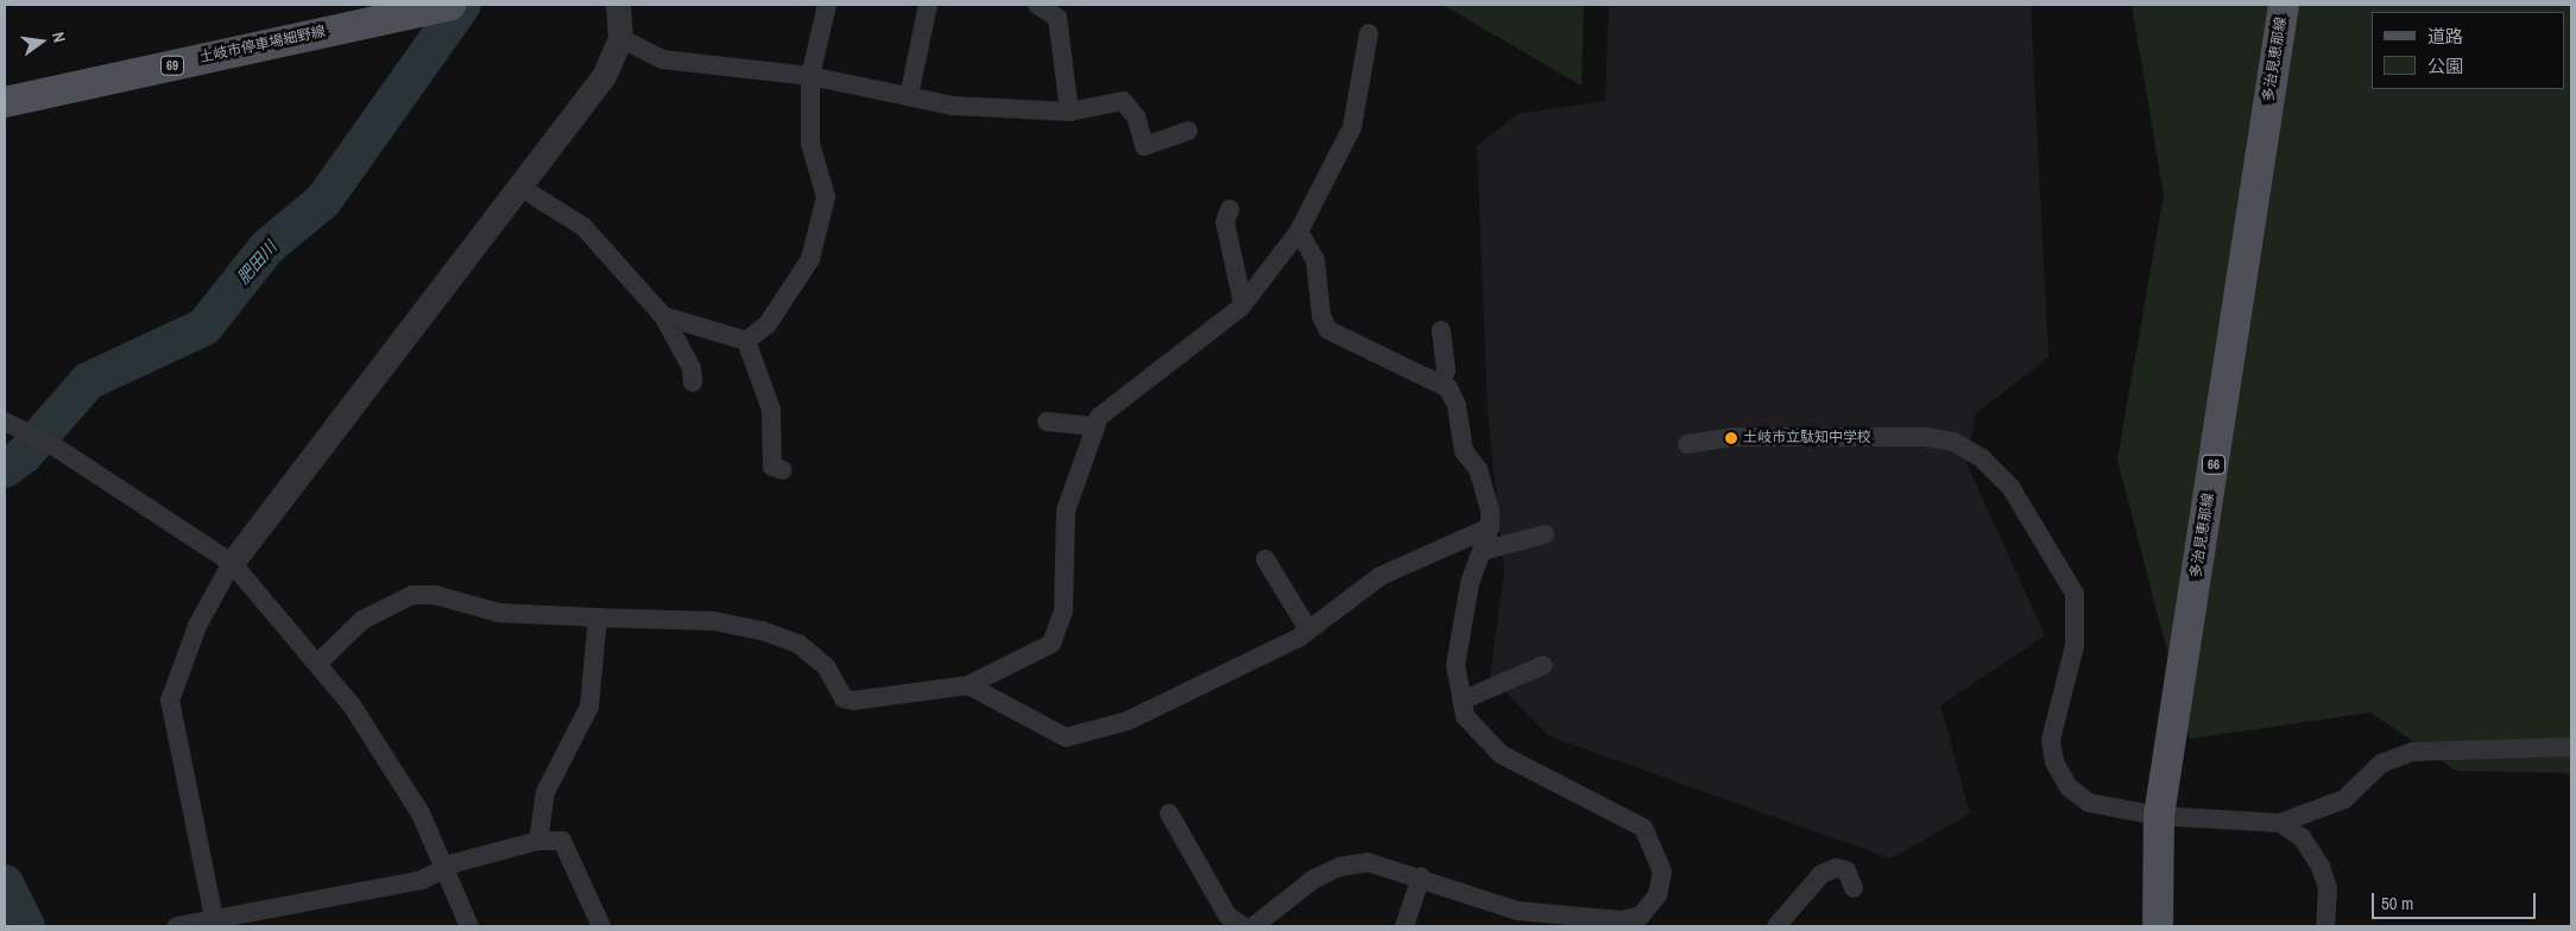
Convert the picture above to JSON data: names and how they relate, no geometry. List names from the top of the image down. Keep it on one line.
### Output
{"streets":{"main road":["土岐市停車場細野線","多治見恵那線","69","66"]},"water":["肥田川"],"places":["土岐市立駄知中学校"],"legend":["道路","公園"],"scale_bar":"50 m","north":"right"}
